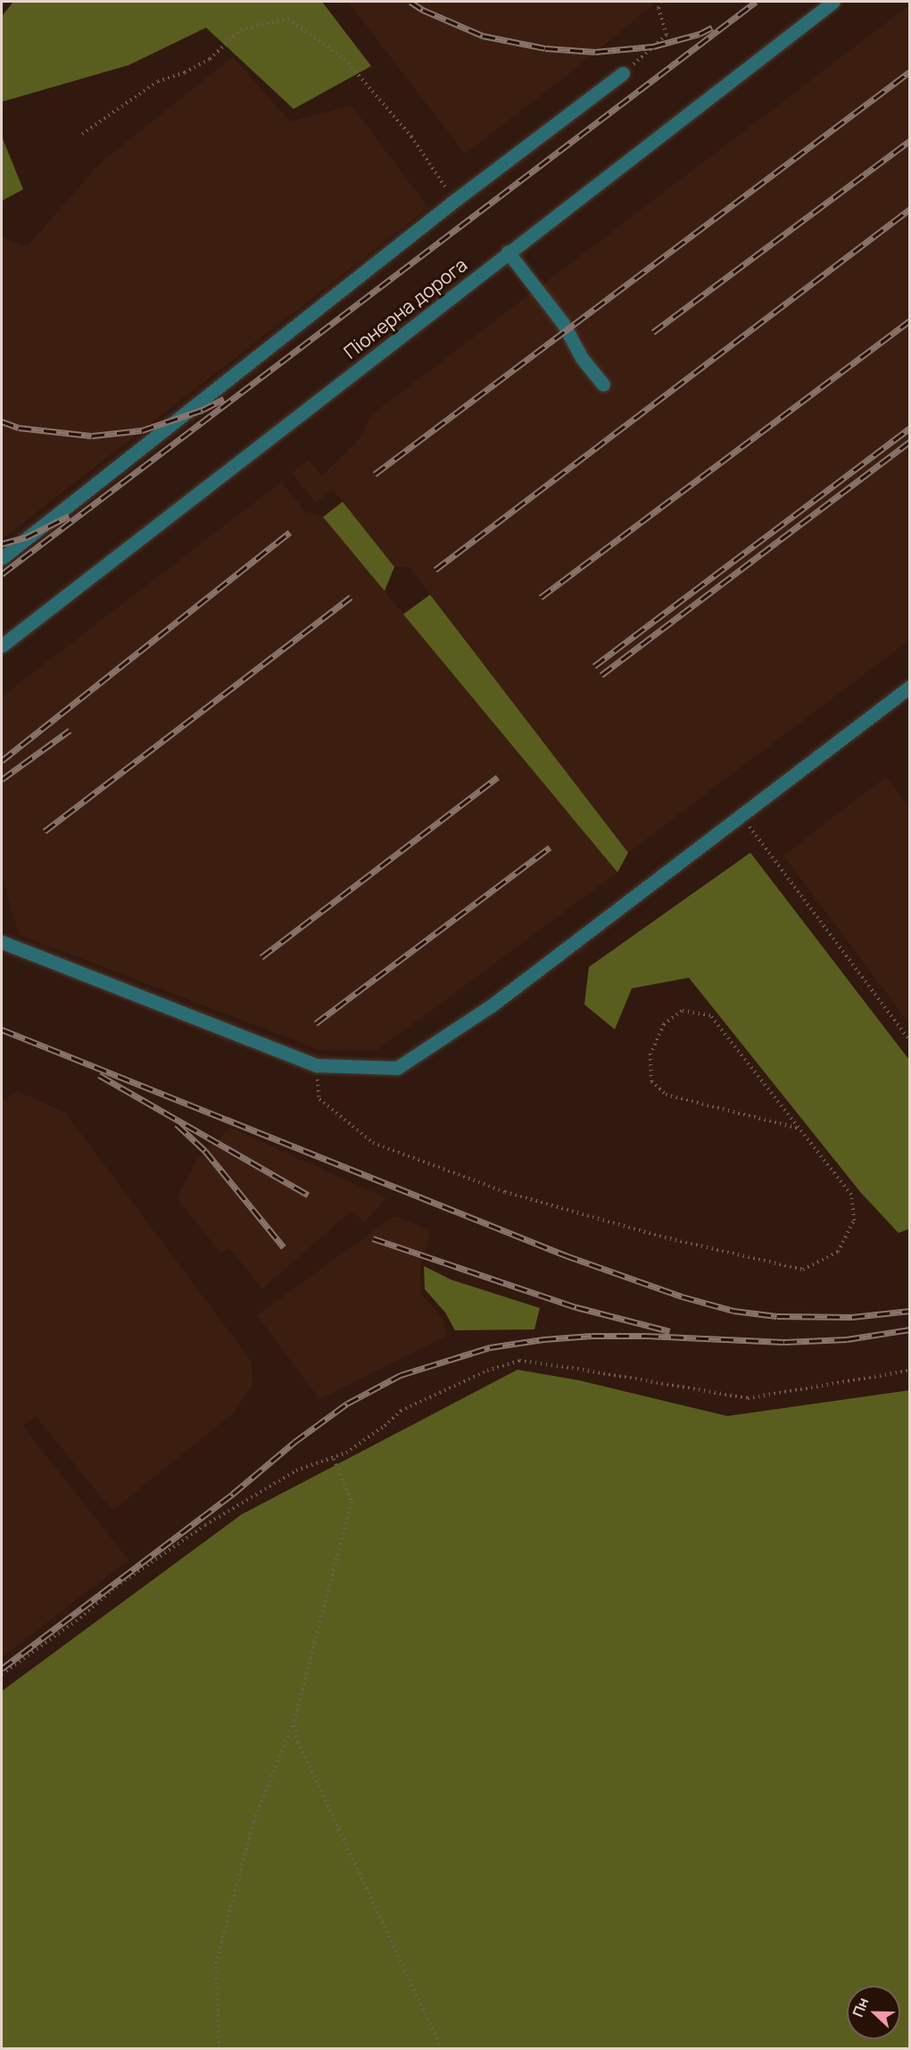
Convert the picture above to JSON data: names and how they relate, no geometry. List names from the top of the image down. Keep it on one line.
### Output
{"streets":{"street":["Піонерна дорога"]},"north":"left"}
